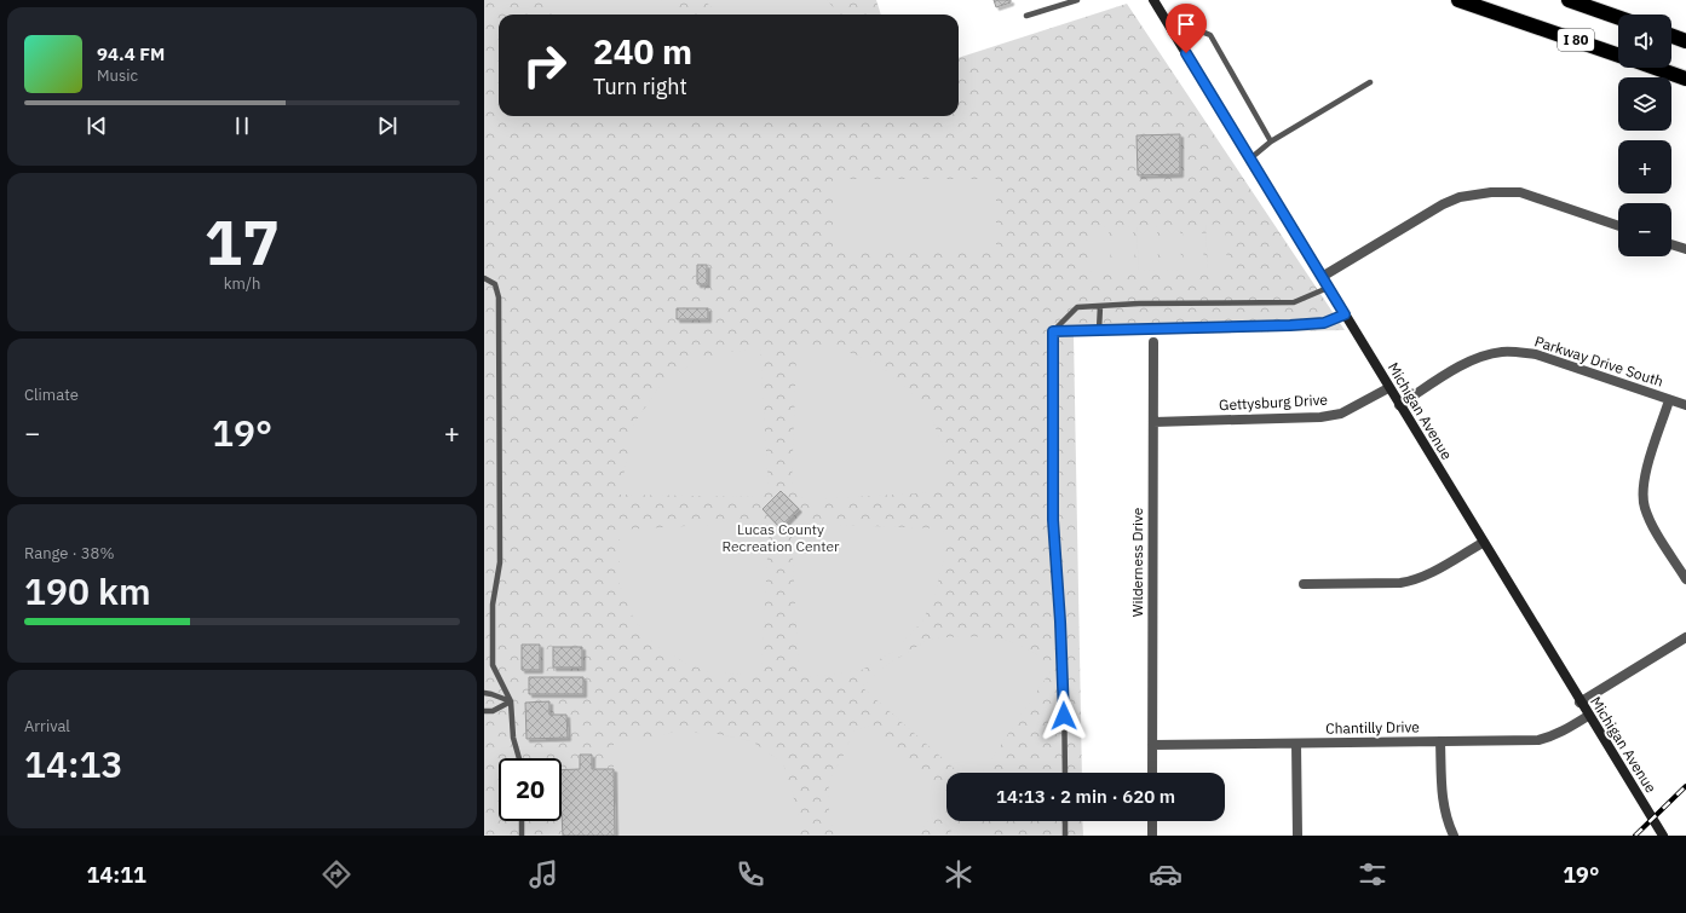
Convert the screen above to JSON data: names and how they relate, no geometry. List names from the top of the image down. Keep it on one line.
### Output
{"streets":{"highway":["I 80"],"street":["Parkway Drive South","Gettysburg Drive","Michigan Avenue","Wilderness Drive","Chantilly Drive"]},"crossings":[["Parkway Drive South","Michigan Avenue"],["Gettysburg Drive","Michigan Avenue"],["Gettysburg Drive","Wilderness Drive"],["Michigan Avenue","Chantilly Drive"],["Wilderness Drive","Chantilly Drive"]],"parks":["Lucas County Recreation Center"],"page":{"map_buttons":["+","−"],"turn":["240 m","Turn right"],"song":["94.4 FM","Music"],"tile":[["17","km/h"],"Climate",["Range · 38%","190 km"],["Arrival","14:13"]],"heat":["−","19°","+"],"limit":"20","trip":"14:13 · 2 min · 620 m","tabs":["14:11","19°"]}}
